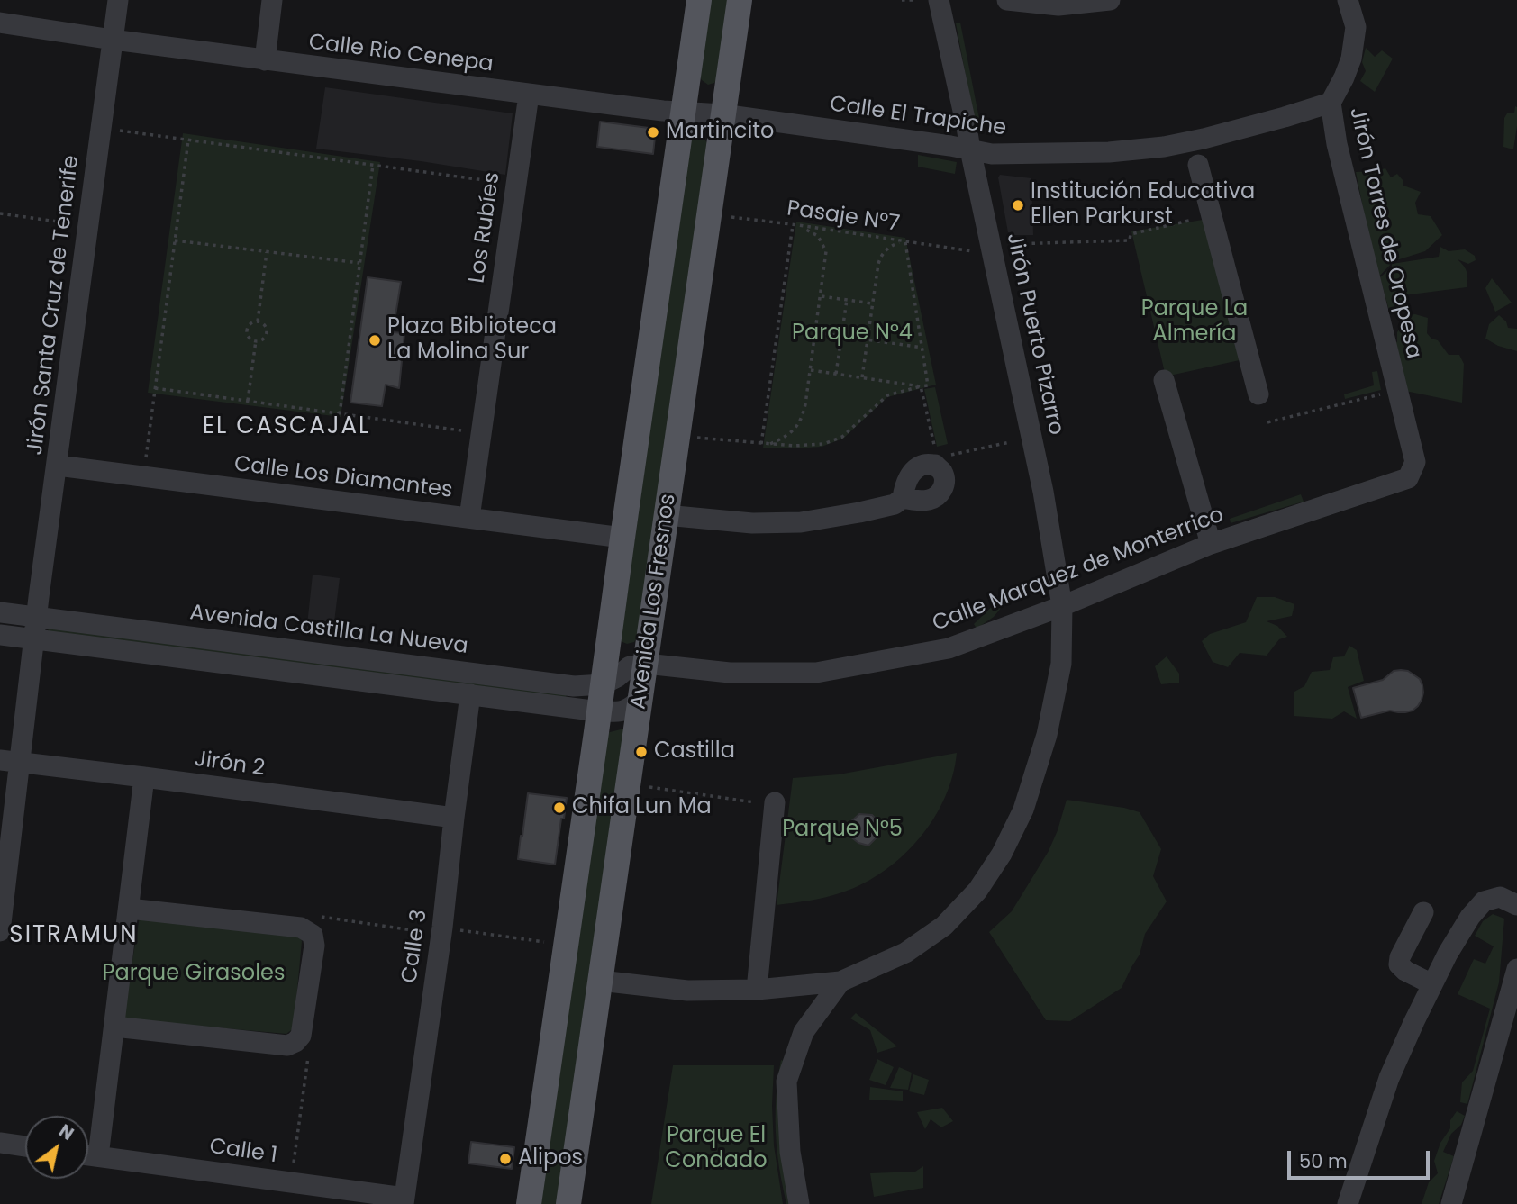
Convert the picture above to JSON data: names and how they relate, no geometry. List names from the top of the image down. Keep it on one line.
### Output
{"streets":{"main road":["Avenida Los Fresnos"],"street":["Calle Rio Cenepa","Calle El Trapiche","Los Rubíes","Jirón Torres de Oropesa","Jirón Santa Cruz de Tenerife","Jirón Puerto Pizarro","Calle Los Diamantes","Calle Marquez de Monterrico","Avenida Castilla La Nueva","Jirón 2","Calle 3","Calle 1"],"path":["Pasaje N°7"]},"crossings":[["Calle Rio Cenepa","Calle El Trapiche"],["Calle Rio Cenepa","Los Rubíes"],["Calle Rio Cenepa","Jirón Santa Cruz de Tenerife"],["Calle Rio Cenepa","Avenida Los Fresnos"],["Calle El Trapiche","Jirón Torres de Oropesa"],["Calle El Trapiche","Jirón Puerto Pizarro"],["Calle El Trapiche","Avenida Los Fresnos"],["Pasaje N°7","Avenida Los Fresnos"],["Los Rubíes","Calle Los Diamantes"],["Jirón Torres de Oropesa","Calle Marquez de Monterrico"],["Jirón Santa Cruz de Tenerife","Calle Los Diamantes"],["Jirón Santa Cruz de Tenerife","Avenida Castilla La Nueva"],["Jirón Santa Cruz de Tenerife","Jirón 2"],["Jirón Puerto Pizarro","Calle Marquez de Monterrico"],["Calle Los Diamantes","Avenida Los Fresnos"],["Calle Marquez de Monterrico","Avenida Los Fresnos"],["Avenida Los Fresnos","Avenida Castilla La Nueva"],["Avenida Castilla La Nueva","Calle 3"],["Jirón 2","Calle 3"],["Calle 3","Calle 1"]],"districts":["EL CASCAJAL","SITRAMUN"],"parks":["Parque La Almería","Parque N°4","Parque N°5","Parque Girasoles","Parque El Condado"],"places":["Martincito","Institución Educativa Ellen Parkurst","Plaza Biblioteca La Molina Sur","Castilla","Chifa Lun Ma","Alipos"],"scale_bar":"50 m","north":"top right"}
